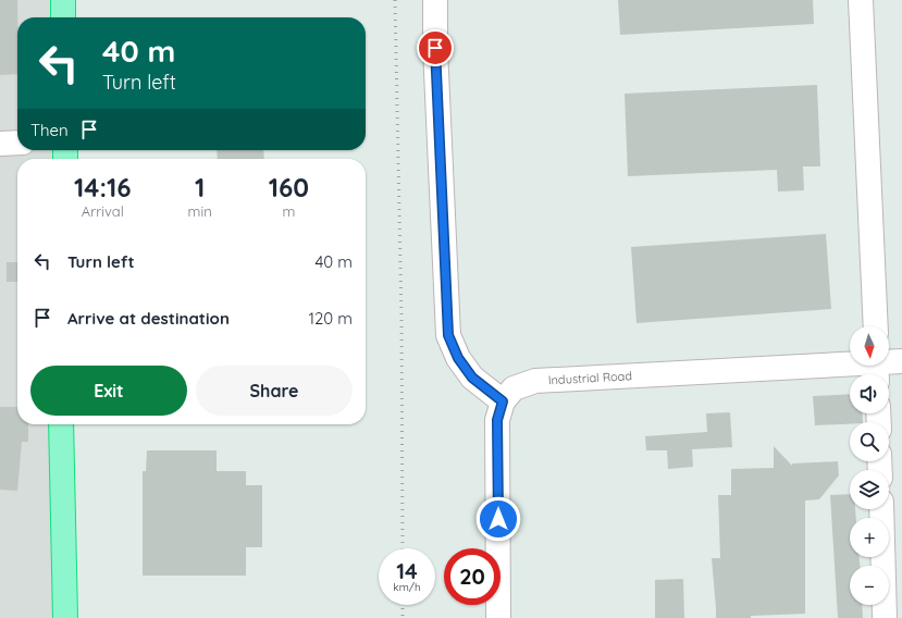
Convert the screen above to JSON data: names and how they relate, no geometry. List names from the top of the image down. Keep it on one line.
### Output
{"streets":{"lane":["Industrial Road"]},"north":"bottom","page":{"turn":["40 m","Turn left"],"then":"Then","eta":["14:16","Arrival","1","min","160","m"],"list":[{"name":"Turn left","value":"40 m"},{"name":"Arrive at destination","value":"120 m"}],"map_buttons":["+","−"],"buttons":["Exit","Share"],"speed":"14 km/h","limit":"20"}}
